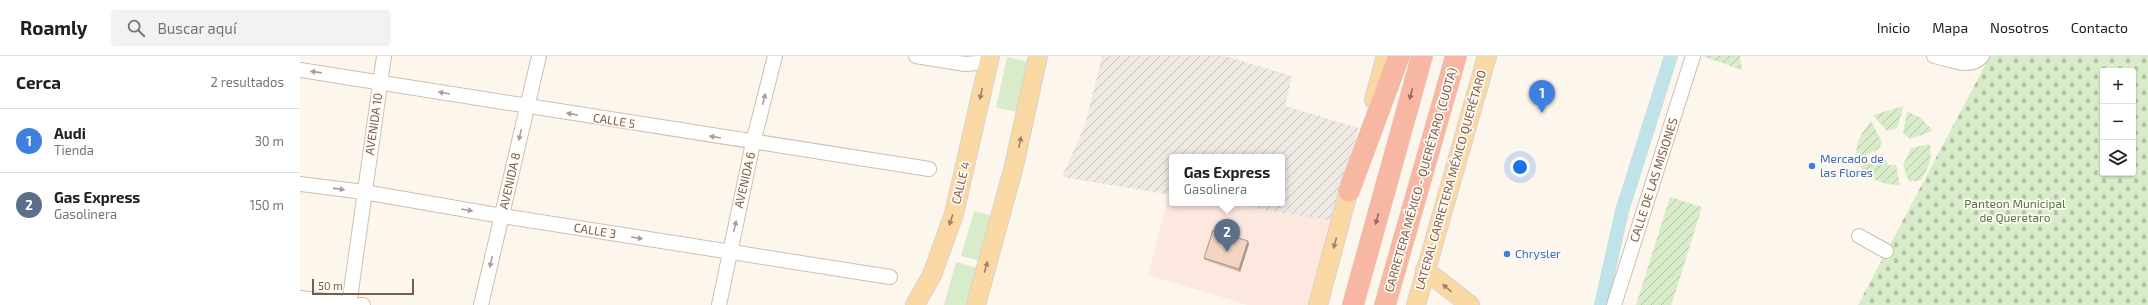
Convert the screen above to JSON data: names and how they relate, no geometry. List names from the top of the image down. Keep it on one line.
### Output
{"streets":{"highway":["CARRETERA MÉXICO - QUERÉTARO (CUOTA)"],"main road":["LATERAL CARRETERA MÉXICO QUERÉTARO","CALLE 4"],"street":["CALLE 5","AVENIDA 10","AVENIDA 6","CALLE DE LAS MISIONES","AVENIDA 8","CALLE 3"]},"crossings":[["CALLE 5","AVENIDA 10"],["CALLE 5","AVENIDA 6"],["CALLE 5","AVENIDA 8"],["AVENIDA 10","CALLE 3"],["AVENIDA 6","CALLE 3"],["AVENIDA 8","CALLE 3"]],"one_way":["CALLE 5","AVENIDA 6","AVENIDA 8","CALLE 3"],"parks":["Panteon Municipal de Queretaro"],"places":["Mercado de las Flores","Chrysler"],"scale_bar":"50 m","page":{"header":"Roamly","search":"Buscar aquí","nav":["Inicio","Mapa","Nosotros","Contacto"],"heading":["Cerca","2 resultados"],"map_buttons":["+","−"],"pins":["1","2"],"list":[{"mark":"1","name":"Audi","note":"Tienda","value":"30 m"},{"mark":"2","name":"Gas Express","note":"Gasolinera","value":"150 m"}],"popup":["Gas Express","Gasolinera"],"scale":"50 m"}}
